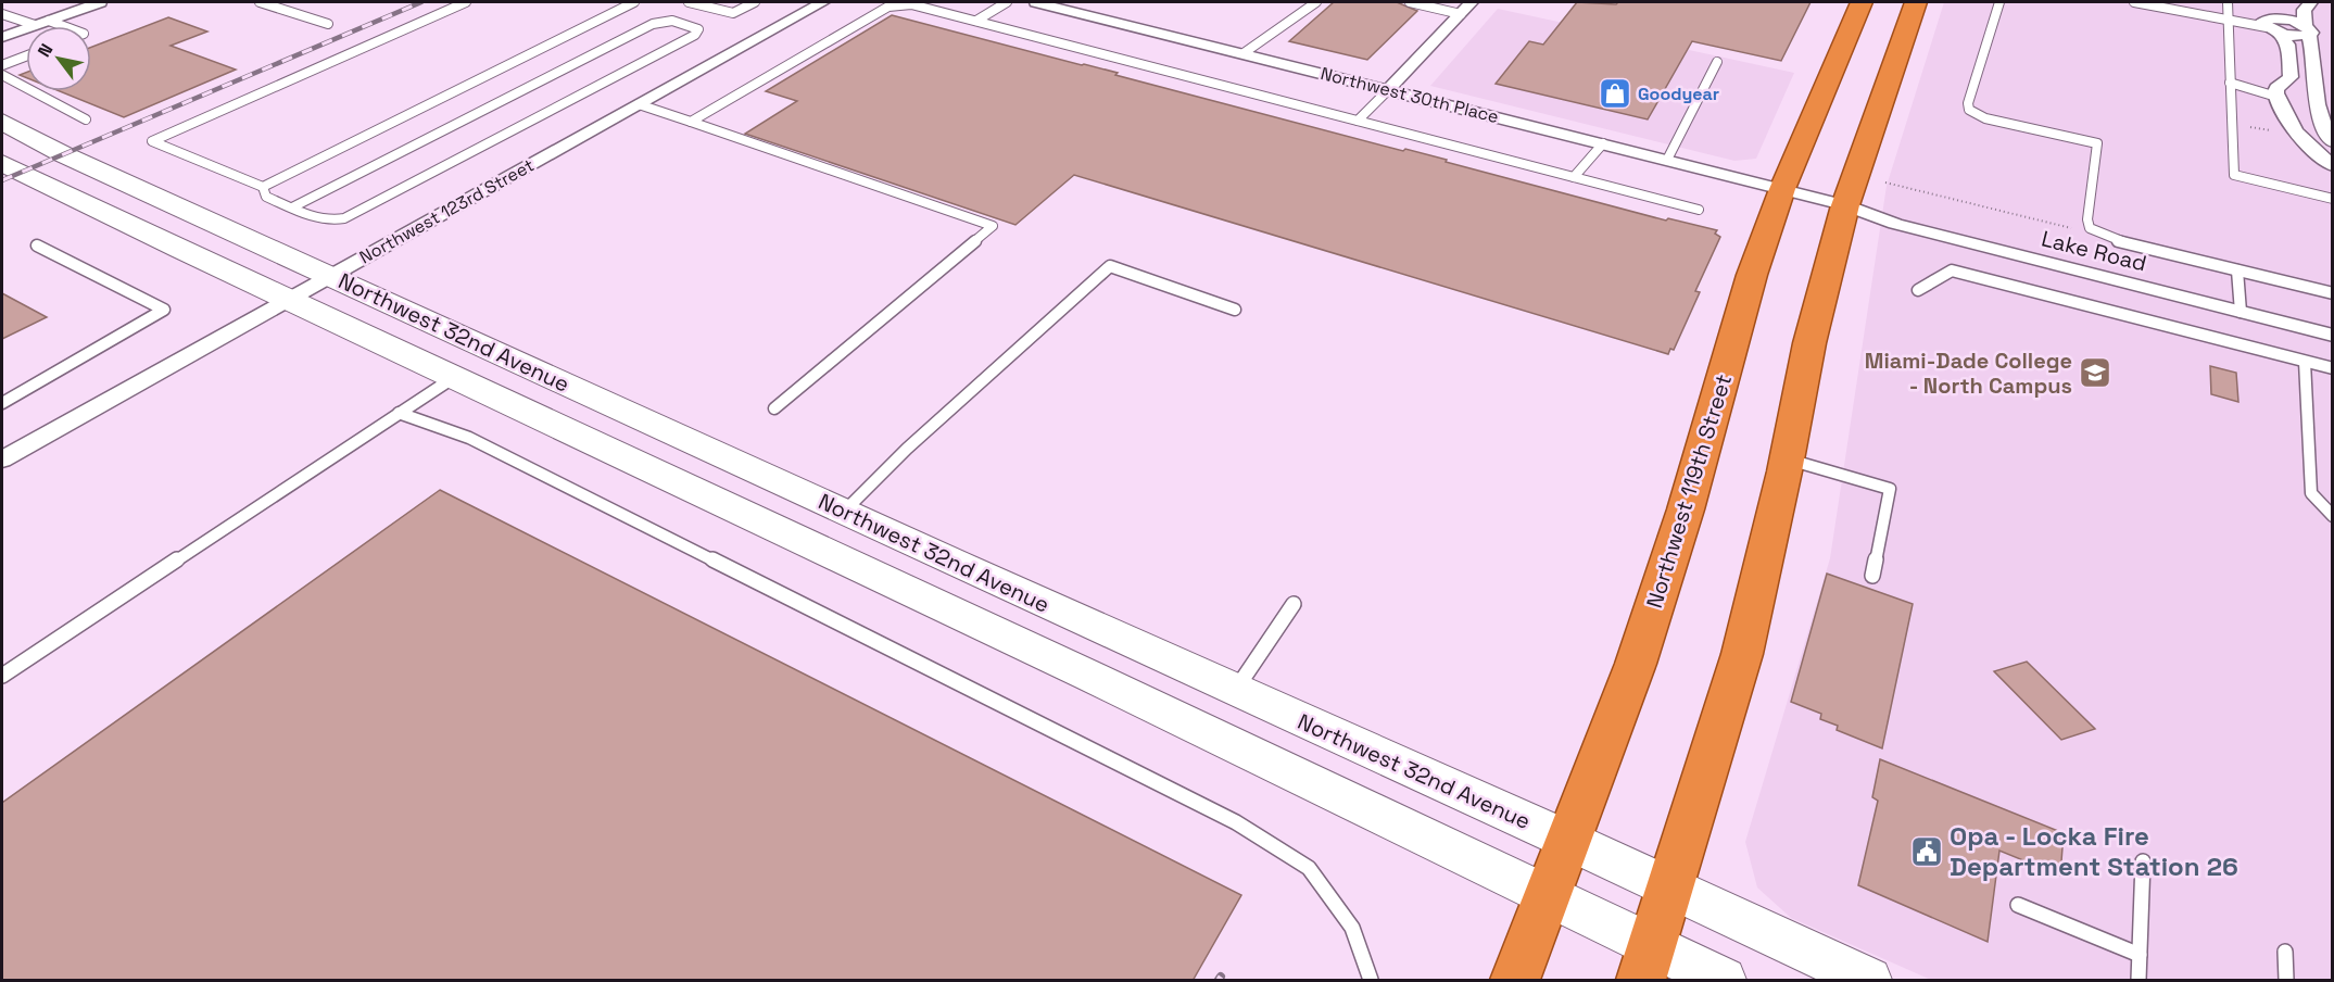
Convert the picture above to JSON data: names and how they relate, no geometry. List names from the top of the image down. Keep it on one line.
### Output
{"streets":{"highway":["Northwest 119th Street"],"main road":["Northwest 32nd Avenue"],"street":["Northwest 30th Place","Northwest 123rd Street","Lake Road"]},"crossings":[["Northwest 30th Place","Lake Road"],["Northwest 30th Place","Northwest 119th Street"],["Northwest 123rd Street","Northwest 32nd Avenue"],["Lake Road","Northwest 119th Street"],["Northwest 32nd Avenue","Northwest 119th Street"]],"places":{"shop":["Goodyear"],"school or university":["Miami-Dade College - North Campus"],"public building":["Opa - Locka Fire Department Station 26"]},"north":"top left"}
